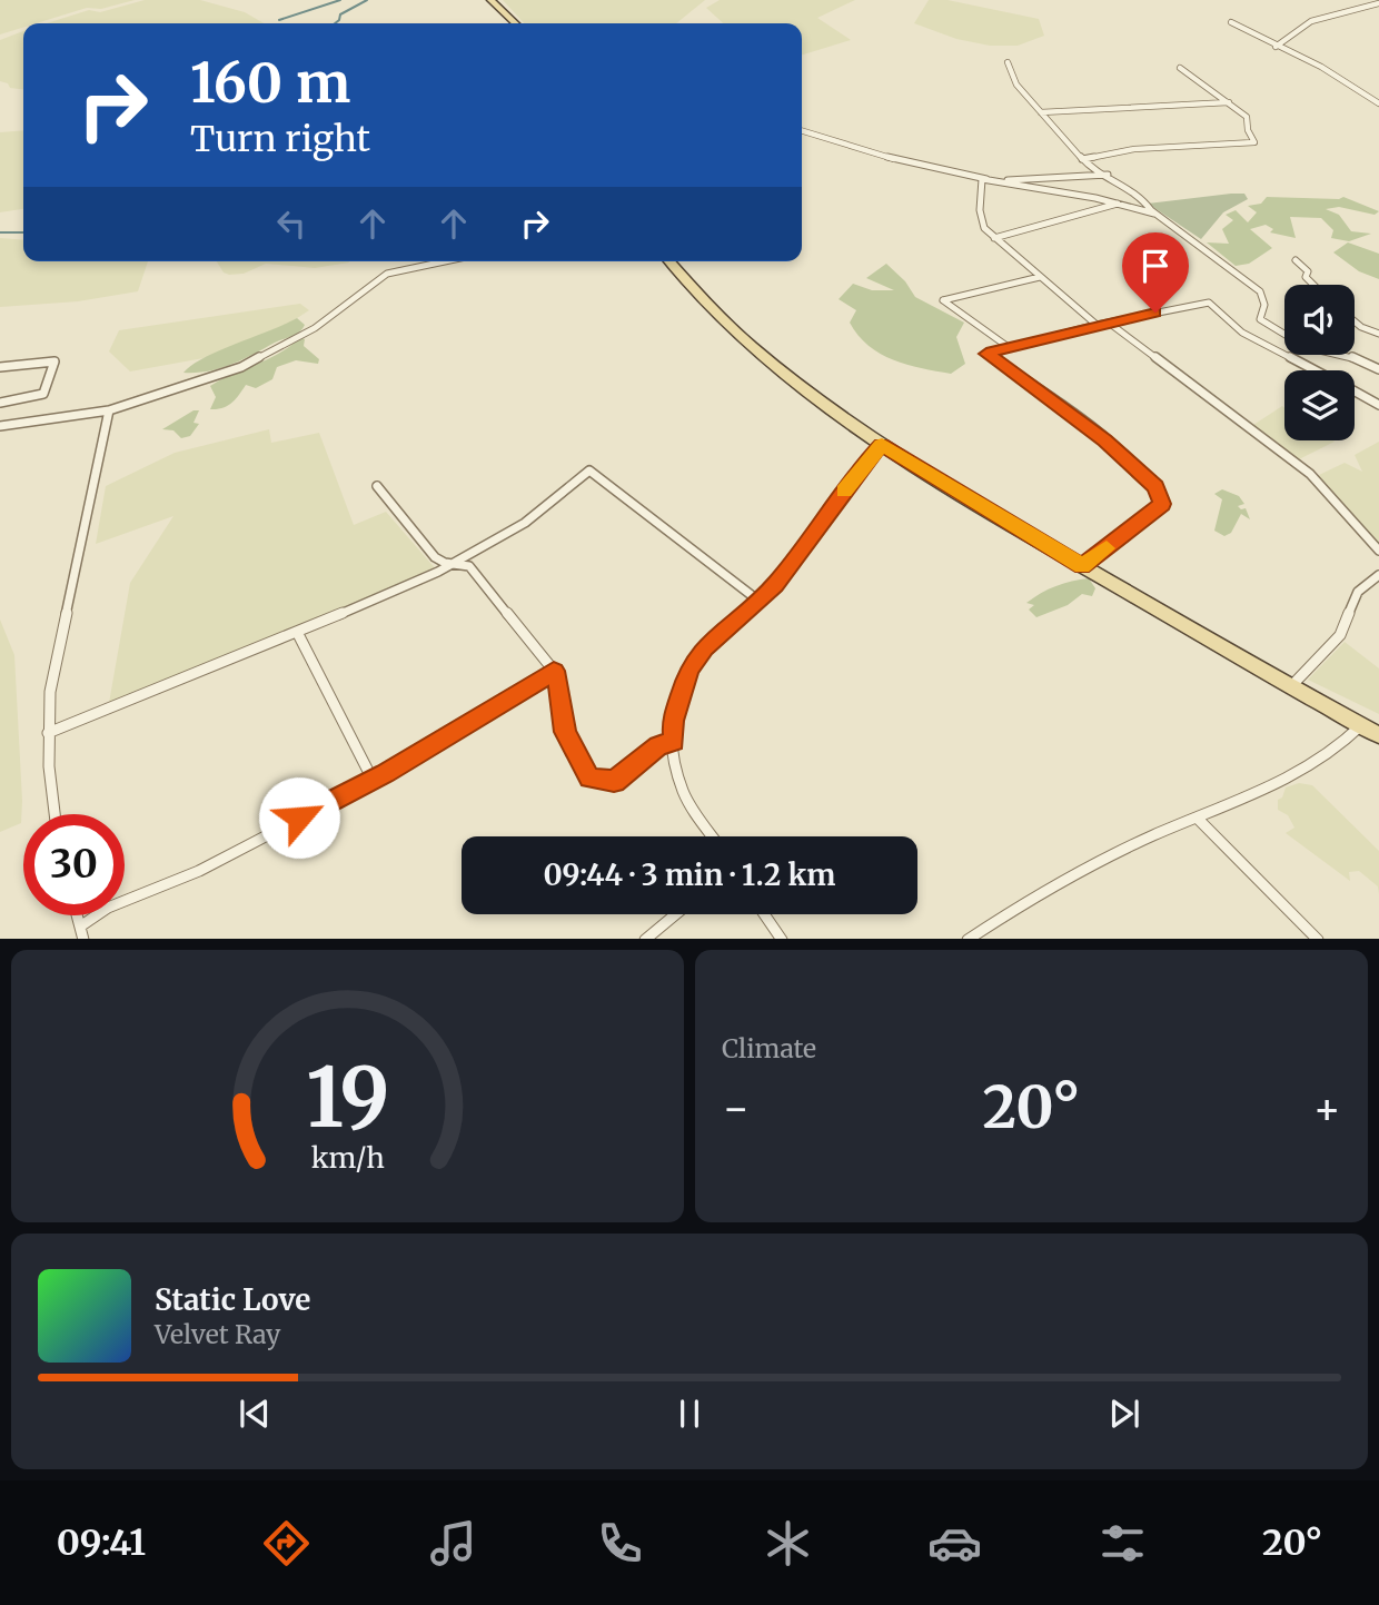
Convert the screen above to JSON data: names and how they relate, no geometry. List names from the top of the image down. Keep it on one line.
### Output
{"page":{"turn":["160 m","Turn right"],"limit":"30","trip":"09:44 · 3 min · 1.2 km","tile":"Climate","heat":["−","20°","+"],"song":["Static Love","Velvet Ray"],"tabs":["09:41","20°"],"gauge":["19","km/h"]}}
